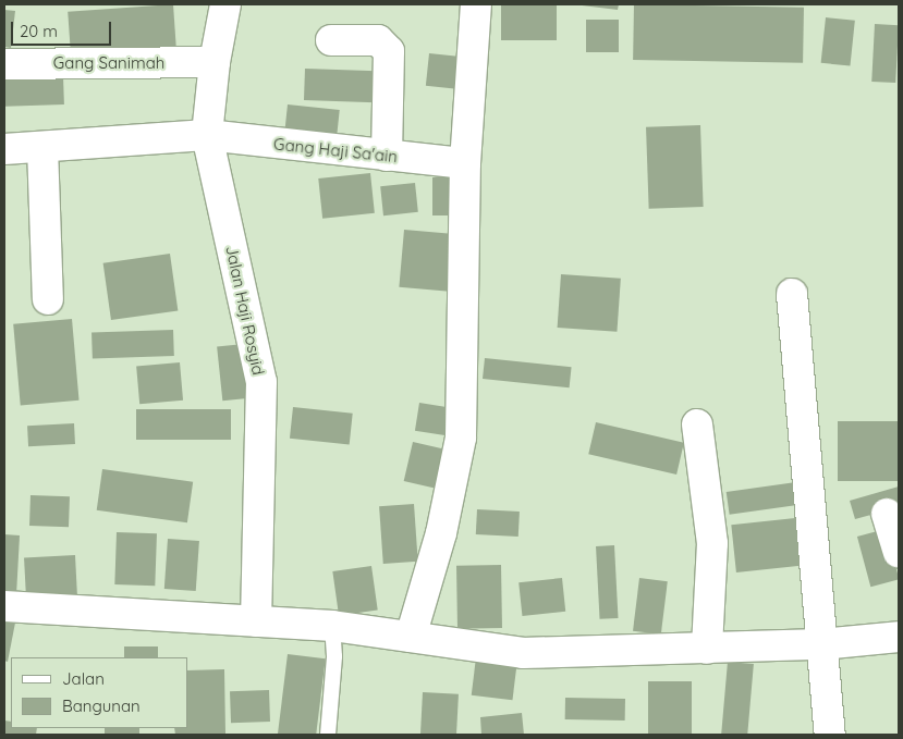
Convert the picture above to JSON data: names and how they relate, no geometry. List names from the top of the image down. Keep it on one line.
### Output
{"streets":{"street":["Gang Sanimah","Gang Haji Sa'ain","Jalan Haji Rosyid"]},"crossings":[["Gang Sanimah","Jalan Haji Rosyid"],["Gang Haji Sa'ain","Jalan Haji Rosyid"]],"legend":["Jalan","Bangunan"],"scale_bar":"20 m"}
